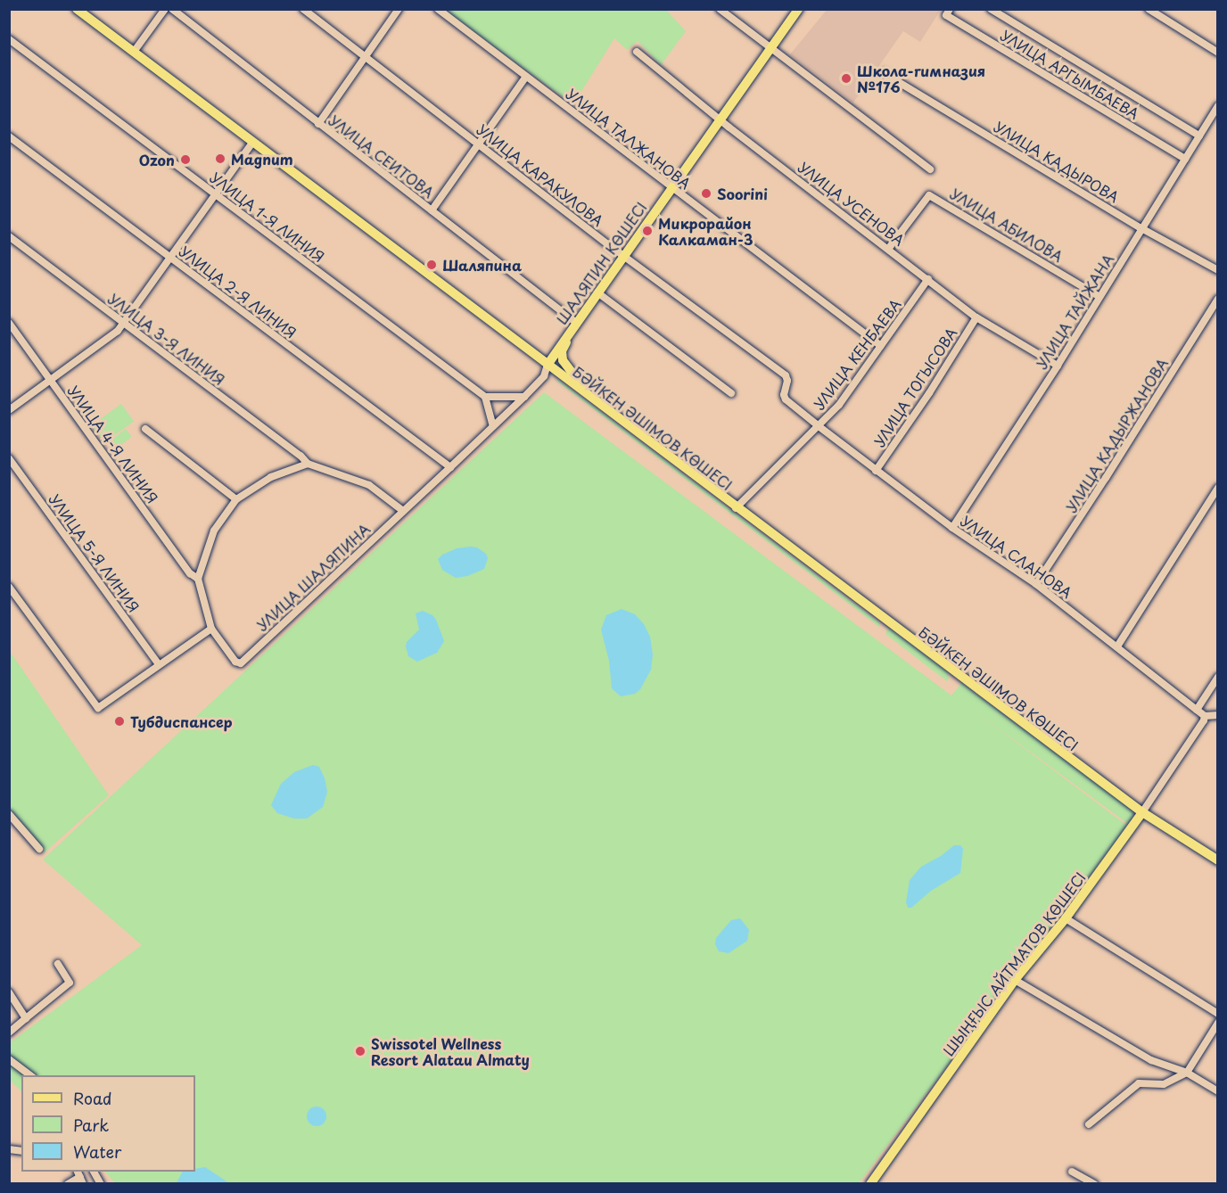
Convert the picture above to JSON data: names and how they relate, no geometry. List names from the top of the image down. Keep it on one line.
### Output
{"streets":{"main road":["ШАЛЯПИН КӨШЕСІ","БӘЙКЕН ӘШІМОВ КӨШЕСІ","ШЫҢҒЫС АЙТМАТОВ КӨШЕСІ"],"street":["УЛИЦА АРГЫМБАЕВА","УЛИЦА ТАЛЖАНОВА","УЛИЦА СЕИТОВА","УЛИЦА КАДЫРОВА","УЛИЦА КАРАКУЛОВА","УЛИЦА УСЕНОВА","УЛИЦА 1-Я ЛИНИЯ","УЛИЦА АБИЛОВА","УЛИЦА 2-Я ЛИНИЯ","УЛИЦА ТАЙЖАНА","УЛИЦА 3-Я ЛИНИЯ","УЛИЦА КЕНБАЕВА","УЛИЦА ТОГЫСОВА","УЛИЦА КАДЫРЖАНОВА","УЛИЦА 4-Я ЛИНИЯ","УЛИЦА 5-Я ЛИНИЯ","УЛИЦА СЛАНОВА","УЛИЦА ШАЛЯПИНА"]},"crossings":[["УЛИЦА АРГЫМБАЕВА","УЛИЦА ТАЙЖАНА"],["УЛИЦА ТАЛЖАНОВА","ШАЛЯПИН КӨШЕСІ"],["УЛИЦА ТАЛЖАНОВА","УЛИЦА КЕНБАЕВА"],["УЛИЦА СЕИТОВА","ШАЛЯПИН КӨШЕСІ"],["УЛИЦА КАДЫРОВА","УЛИЦА ТАЙЖАНА"],["УЛИЦА КАРАКУЛОВА","ШАЛЯПИН КӨШЕСІ"],["УЛИЦА КАРАКУЛОВА","УЛИЦА КЕНБАЕВА"],["УЛИЦА КАРАКУЛОВА","УЛИЦА СЛАНОВА"],["УЛИЦА УСЕНОВА","УЛИЦА АБИЛОВА"],["УЛИЦА УСЕНОВА","ШАЛЯПИН КӨШЕСІ"],["УЛИЦА УСЕНОВА","УЛИЦА ТАЙЖАНА"],["УЛИЦА УСЕНОВА","УЛИЦА КЕНБАЕВА"],["УЛИЦА УСЕНОВА","УЛИЦА ТОГЫСОВА"],["УЛИЦА АБИЛОВА","УЛИЦА ТАЙЖАНА"],["ШАЛЯПИН КӨШЕСІ","УЛИЦА 2-Я ЛИНИЯ"],["ШАЛЯПИН КӨШЕСІ","БӘЙКЕН ӘШІМОВ КӨШЕСІ"],["ШАЛЯПИН КӨШЕСІ","УЛИЦА ШАЛЯПИНА"],["УЛИЦА ТАЙЖАНА","УЛИЦА СЛАНОВА"],["УЛИЦА КЕНБАЕВА","БӘЙКЕН ӘШІМОВ КӨШЕСІ"],["УЛИЦА КЕНБАЕВА","УЛИЦА СЛАНОВА"],["УЛИЦА ТОГЫСОВА","УЛИЦА СЛАНОВА"],["БӘЙКЕН ӘШІМОВ КӨШЕСІ","ШЫҢҒЫС АЙТМАТОВ КӨШЕСІ"],["УЛИЦА КАДЫРЖАНОВА","УЛИЦА СЛАНОВА"]],"places":["Школа-гимназия №176","Magnum","Ozon","Soorini","Микрорайон Калкаман-3","Шаляпина","Тубдиспансер","Swissotel Wellness Resort Alatau Almaty"],"legend":["Road","Park","Water"]}
